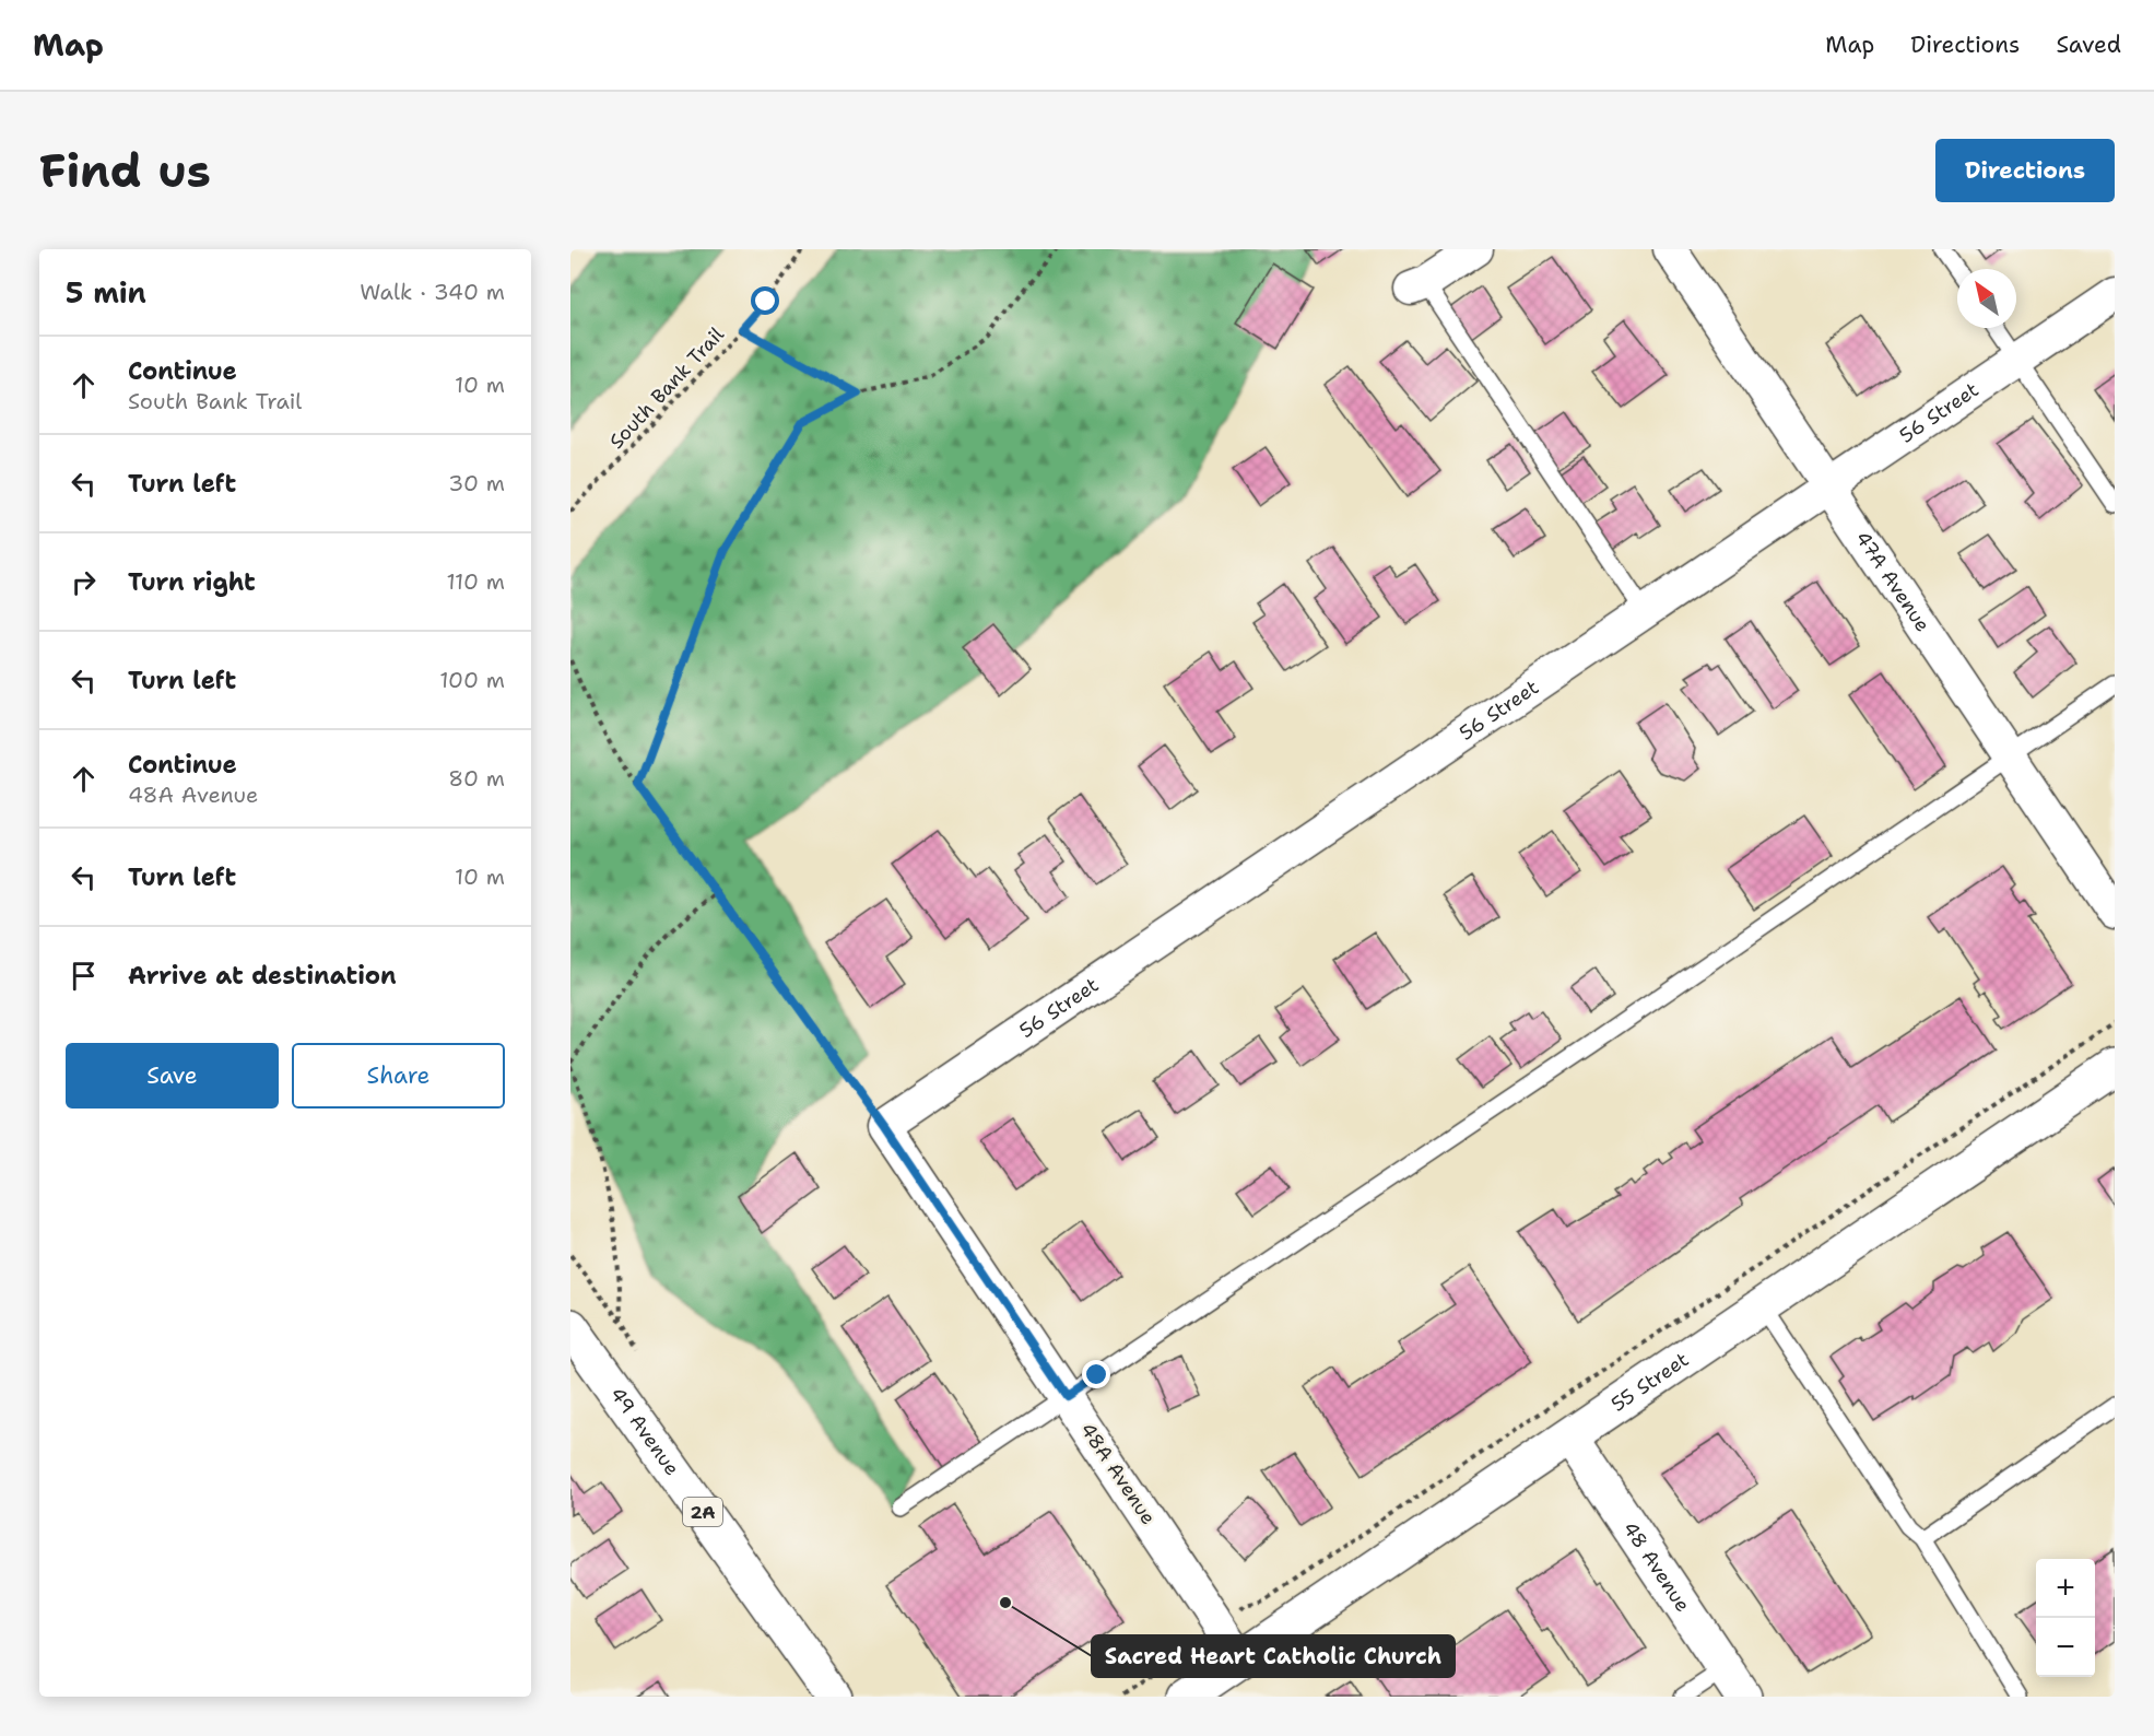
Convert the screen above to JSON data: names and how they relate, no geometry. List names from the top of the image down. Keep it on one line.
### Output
{"streets":{"street":["56 Street","47A Avenue","55 Street","49 Avenue","48A Avenue","2A","48 Avenue"],"path":["South Bank Trail"]},"crossings":[["56 Street","47A Avenue"],["56 Street","48A Avenue"],["55 Street","48A Avenue"],["55 Street","48 Avenue"]],"places":["Sacred Heart Catholic Church"],"north":"top left","page":{"header":"Map","nav":["Map","Directions","Saved"],"buttons":["Directions",["Save","Share"]],"title":"Find us","heading":["5 min","Walk · 340 m"],"list":[["Continue","South Bank Trail","10 m"],["Turn left","30 m"],["Turn right","110 m"],["Turn left","100 m"],["Continue","48A Avenue","80 m"],["Turn left","10 m"],"Arrive at destination"],"map_buttons":["+","−"]}}
